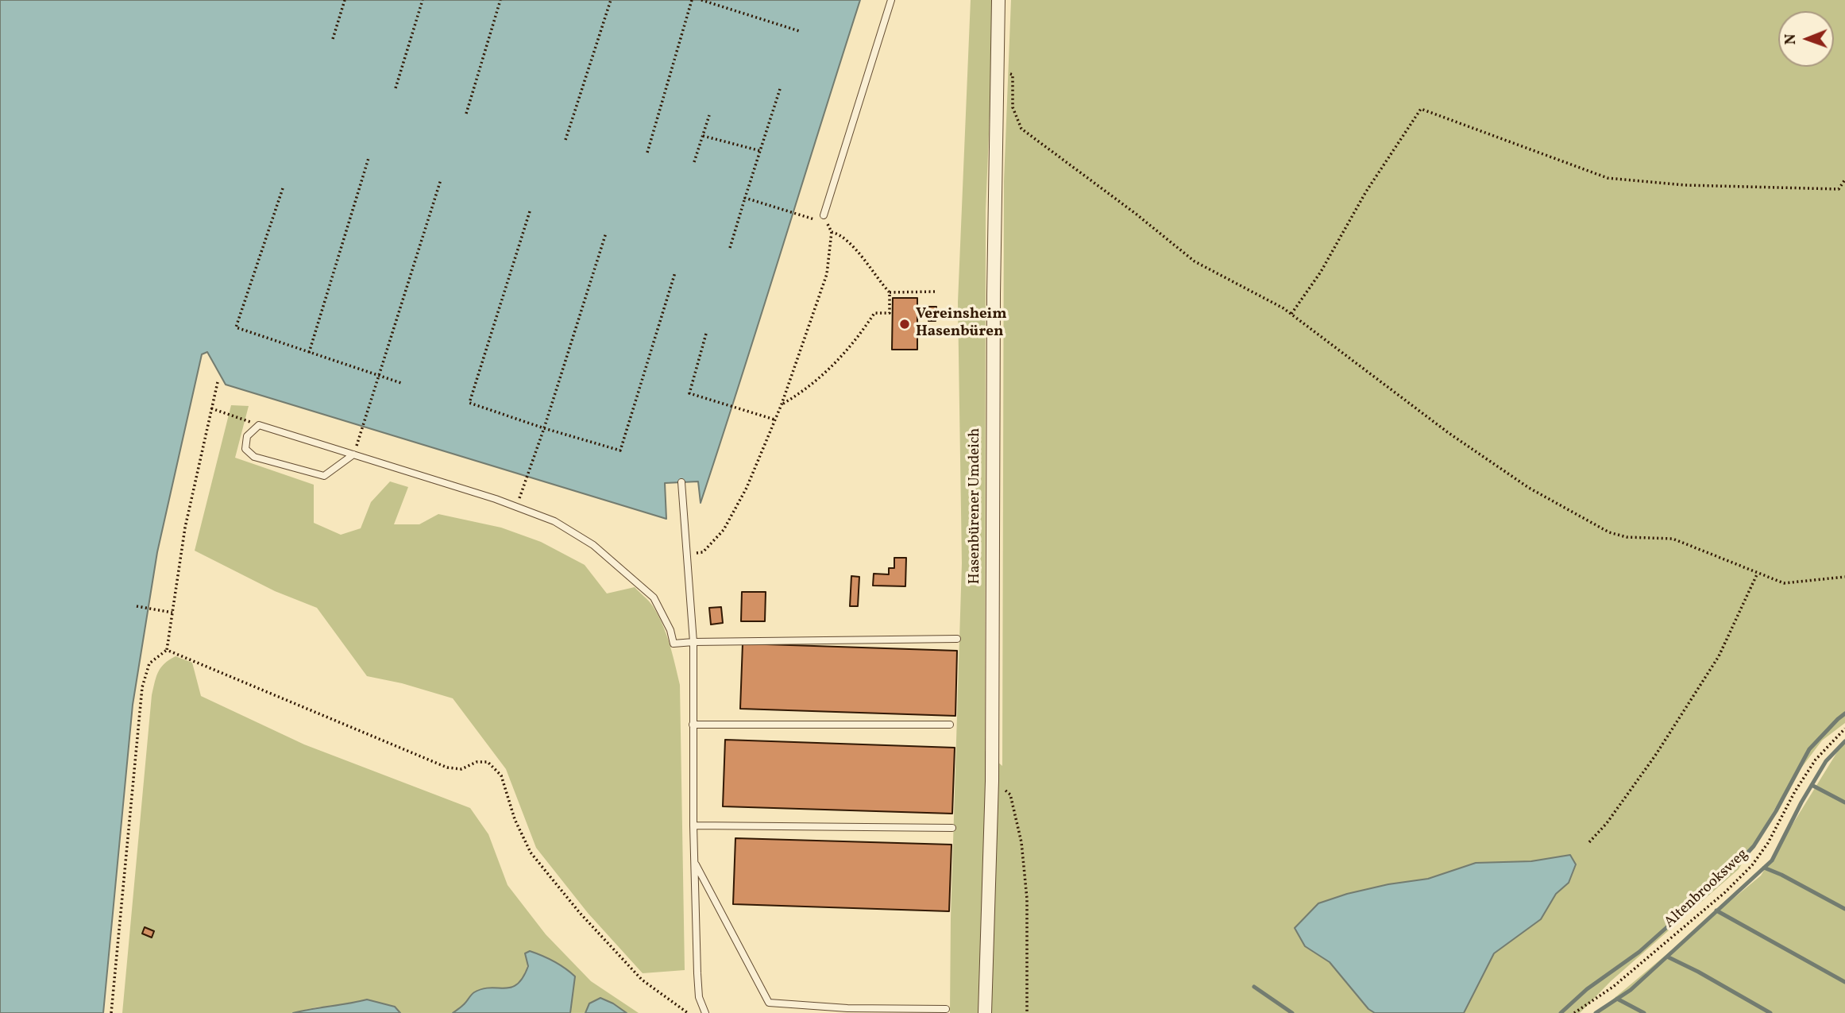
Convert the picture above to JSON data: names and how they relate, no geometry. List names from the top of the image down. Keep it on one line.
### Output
{"streets":{"street":["Hasenbürener Umdeich"],"path":["Altenbrooksweg"]},"places":["Vereinsheim Hasenbüren"],"north":"left"}
